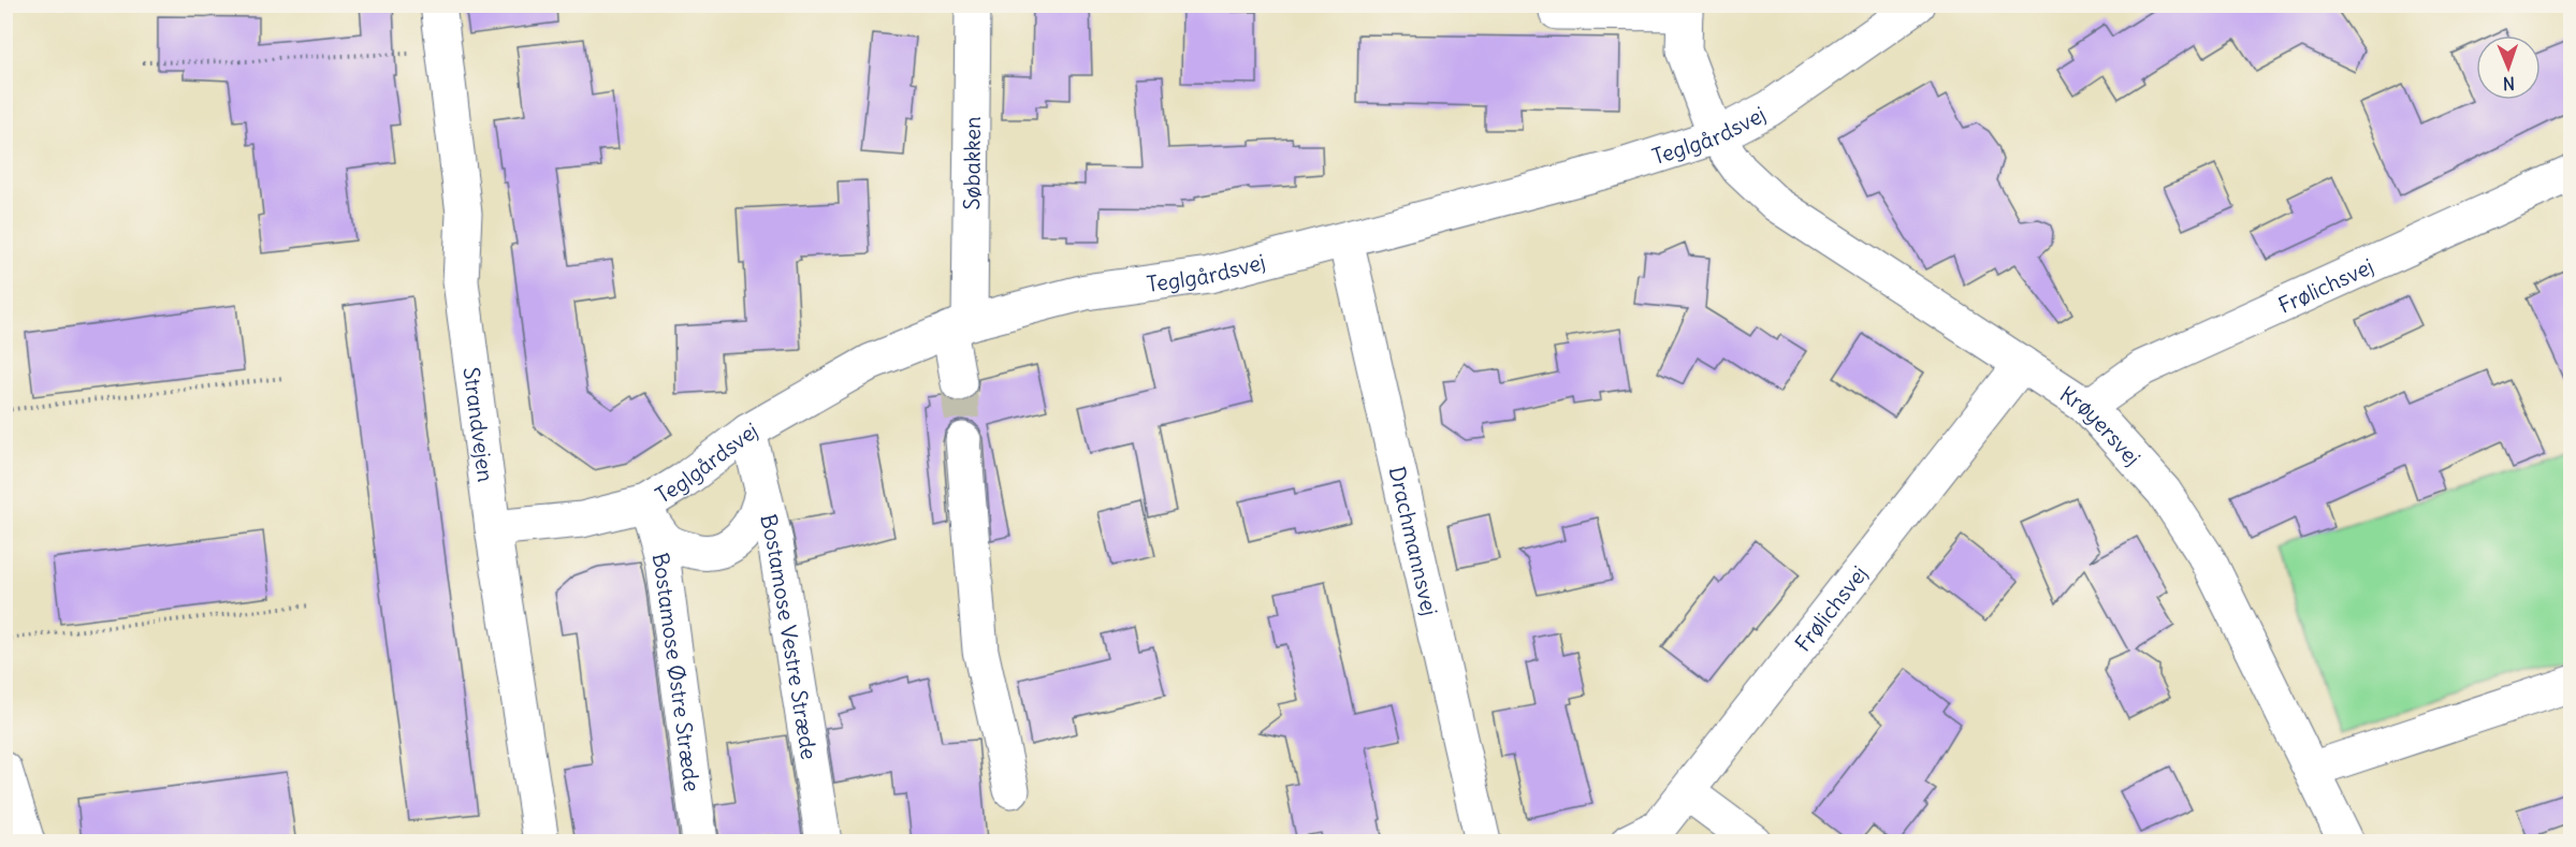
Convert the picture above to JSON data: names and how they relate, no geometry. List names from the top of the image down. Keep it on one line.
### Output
{"streets":{"street":["Teglgårdsvej","Søbakken","Frølichsvej","Strandvejen","Krøyersvej","Drachmannsvej","Bostamose Vestre Stræde","Bostamose Østre Stræde"]},"crossings":[["Teglgårdsvej","Søbakken"],["Teglgårdsvej","Strandvejen"],["Teglgårdsvej","Krøyersvej"],["Teglgårdsvej","Drachmannsvej"],["Teglgårdsvej","Bostamose Vestre Stræde"],["Teglgårdsvej","Bostamose Østre Stræde"],["Frølichsvej","Krøyersvej"]],"north":"bottom"}
